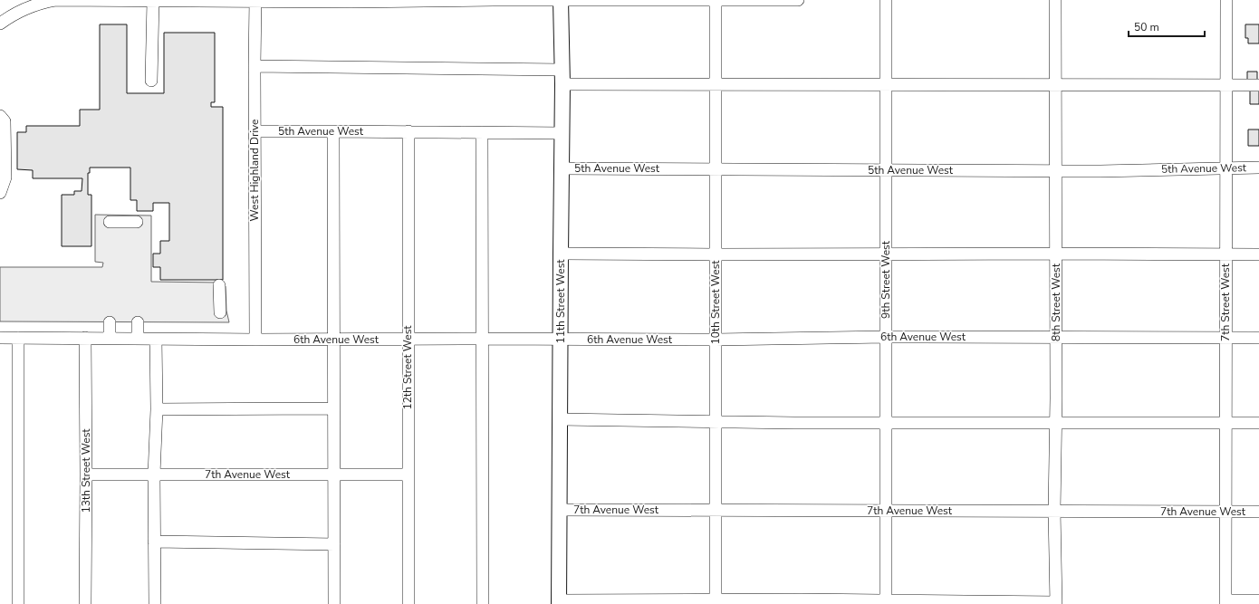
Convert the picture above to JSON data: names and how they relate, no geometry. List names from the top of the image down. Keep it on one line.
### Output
{"streets":{"main road":["11th Street West"],"street":["5th Avenue West","West Highland Drive","9th Street West","10th Street West","8th Street West","7th Street West","6th Avenue West","12th Street West","13th Street West","7th Avenue West"]},"crossings":[["5th Avenue West","West Highland Drive"],["5th Avenue West","9th Street West"],["5th Avenue West","11th Street West"],["5th Avenue West","10th Street West"],["5th Avenue West","8th Street West"],["5th Avenue West","7th Street West"],["5th Avenue West","12th Street West"],["West Highland Drive","6th Avenue West"],["9th Street West","6th Avenue West"],["9th Street West","7th Avenue West"],["11th Street West","6th Avenue West"],["11th Street West","7th Avenue West"],["10th Street West","6th Avenue West"],["10th Street West","7th Avenue West"],["8th Street West","6th Avenue West"],["8th Street West","7th Avenue West"],["7th Street West","6th Avenue West"],["7th Street West","7th Avenue West"],["6th Avenue West","12th Street West"],["6th Avenue West","13th Street West"],["12th Street West","7th Avenue West"],["13th Street West","7th Avenue West"]],"scale_bar":"50 m"}
